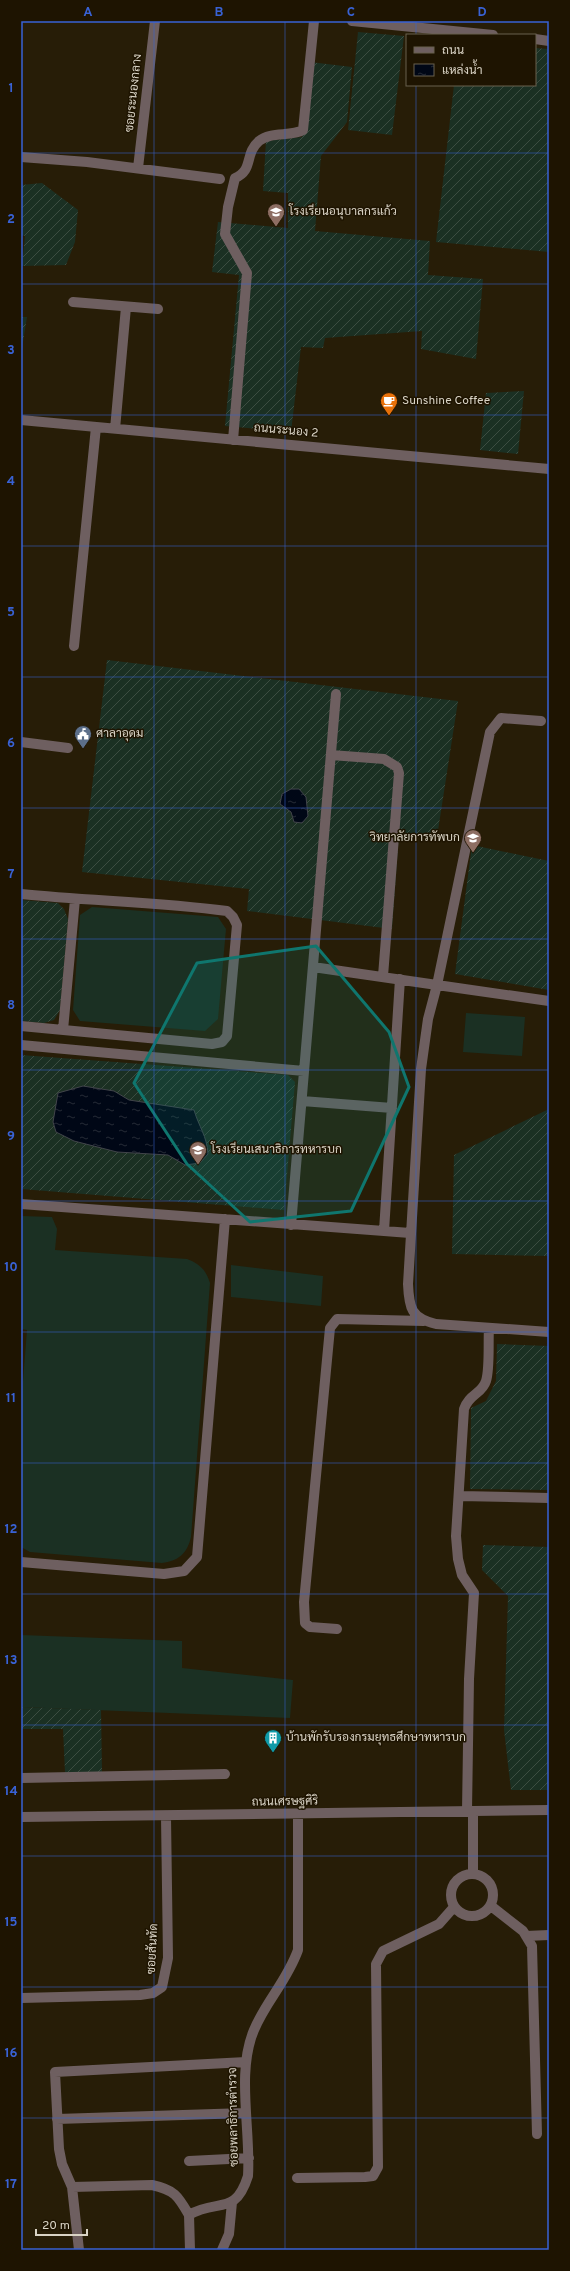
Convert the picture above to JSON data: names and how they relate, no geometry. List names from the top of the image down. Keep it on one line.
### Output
{"streets":{"street":["ซอยระนองกลาง","ถนนระนอง 2","ถนนเศรษฐศิริ","ซอยสันทัด","ซอยพลาธิการตำรวจ"]},"crossings":[["ถนนเศรษฐศิริ","ซอยสันทัด"],["ถนนเศรษฐศิริ","ซอยพลาธิการตำรวจ"]],"places":{"school or university":["โรงเรียนอนุบาลกรแก้ว","วิทยาลัยการทัพบก","โรงเรียนเสนาธิการทหารบก"],"cafe":["Sunshine Coffee"],"public building":["ศาลาอุดม"],"building":["บ้านพักรับรองกรมยุทธศึกษาทหารบก"]},"legend":["ถนน","แหล่งน้ำ"],"scale_bar":"20 m","grid":{"columns":["A","B","C","D"],"rows":["1","2","3","4","5","6","7","8","9","10","11","12","13","14","15","16","17"]}}
